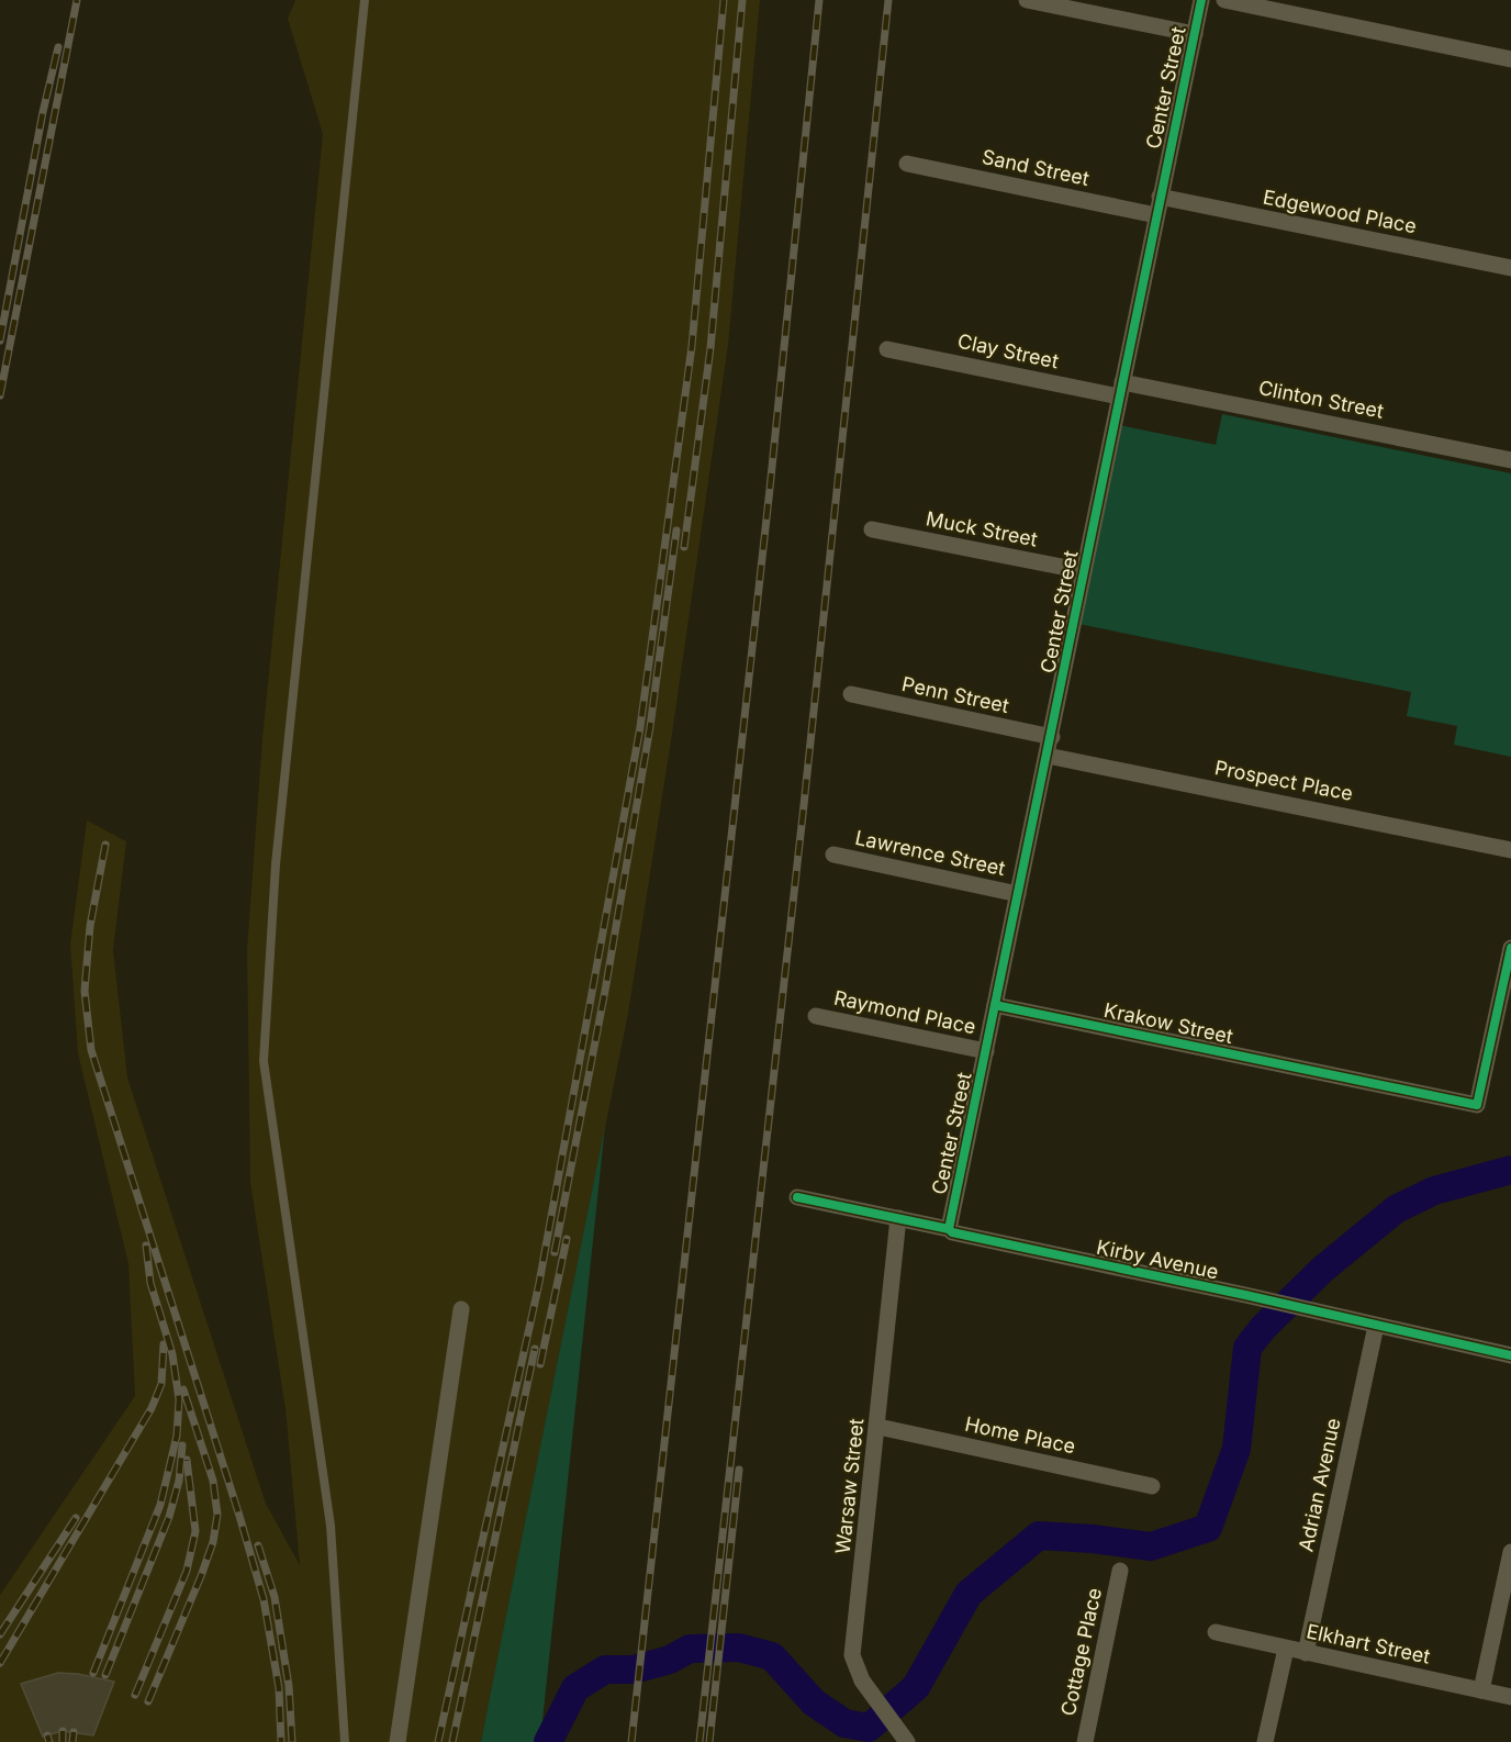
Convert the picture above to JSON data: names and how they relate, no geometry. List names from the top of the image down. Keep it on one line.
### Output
{"streets":{"street":["Center Street","Sand Street","Edgewood Place","Clay Street","Clinton Street","Muck Street","Penn Street","Prospect Place","Lawrence Street","Raymond Place","Krakow Street","Kirby Avenue","Home Place","Adrian Avenue","Warsaw Street","Elkhart Street","Cottage Place"]},"crossings":[["Center Street","Sand Street"],["Center Street","Edgewood Place"],["Center Street","Clay Street"],["Center Street","Clinton Street"],["Center Street","Muck Street"],["Center Street","Penn Street"],["Center Street","Prospect Place"],["Center Street","Lawrence Street"],["Center Street","Raymond Place"],["Center Street","Krakow Street"],["Center Street","Kirby Avenue"],["Clay Street","Clinton Street"],["Kirby Avenue","Adrian Avenue"],["Kirby Avenue","Warsaw Street"],["Home Place","Warsaw Street"],["Adrian Avenue","Elkhart Street"]]}
